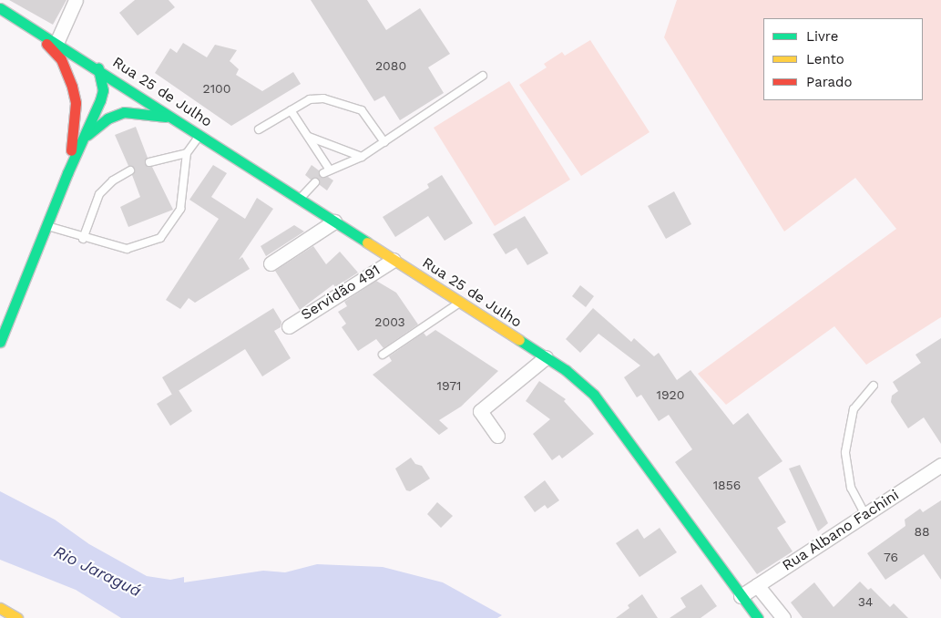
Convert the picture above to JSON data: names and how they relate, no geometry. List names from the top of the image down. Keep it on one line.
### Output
{"streets":{"main road":["Rua 25 de Julho"],"street":["Servidão 491","Rua Albano Fachini"]},"crossings":[["Rua 25 de Julho","Servidão 491"],["Rua 25 de Julho","Rua Albano Fachini"]],"water":["Rio Jaraguá"],"house_numbers":["2080","2100","2003","1971","1920","1856","88","76","34"],"legend":["Livre","Lento","Parado"]}
